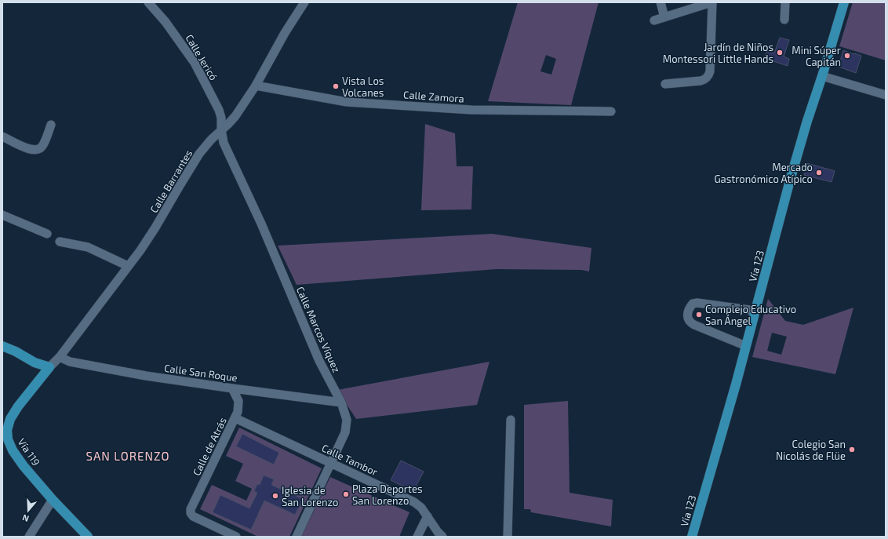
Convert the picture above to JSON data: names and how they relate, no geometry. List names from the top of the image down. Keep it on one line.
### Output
{"streets":{"main road":["Vía 123","Vía 119"],"street":["Calle Jericó","Calle Zamora","Calle Barrantes","Calle Marcos Víquez","Calle San Roque","Calle de Atrás","Calle Tambor"]},"crossings":[["Calle Jericó","Calle Barrantes"],["Calle Jericó","Calle Marcos Víquez"],["Calle Zamora","Calle Barrantes"],["Calle Barrantes","Calle Marcos Víquez"],["Calle Barrantes","Calle San Roque"],["Calle Barrantes","Vía 119"],["Calle Marcos Víquez","Calle San Roque"],["Calle Marcos Víquez","Calle Tambor"],["Calle San Roque","Calle de Atrás"],["Calle de Atrás","Calle Tambor"]],"districts":["SAN LORENZO"],"places":["Jardín de Niños Montessori Little Hands","Mini Súper Capitán","Vista Los Volcanes","Mercado Gastronómico Atípico","Complejo Educativo San Ángel","Colegio San Nicolás de Flüe","Plaza Deportes San Lorenzo","Iglesia de San Lorenzo"],"north":"bottom"}
